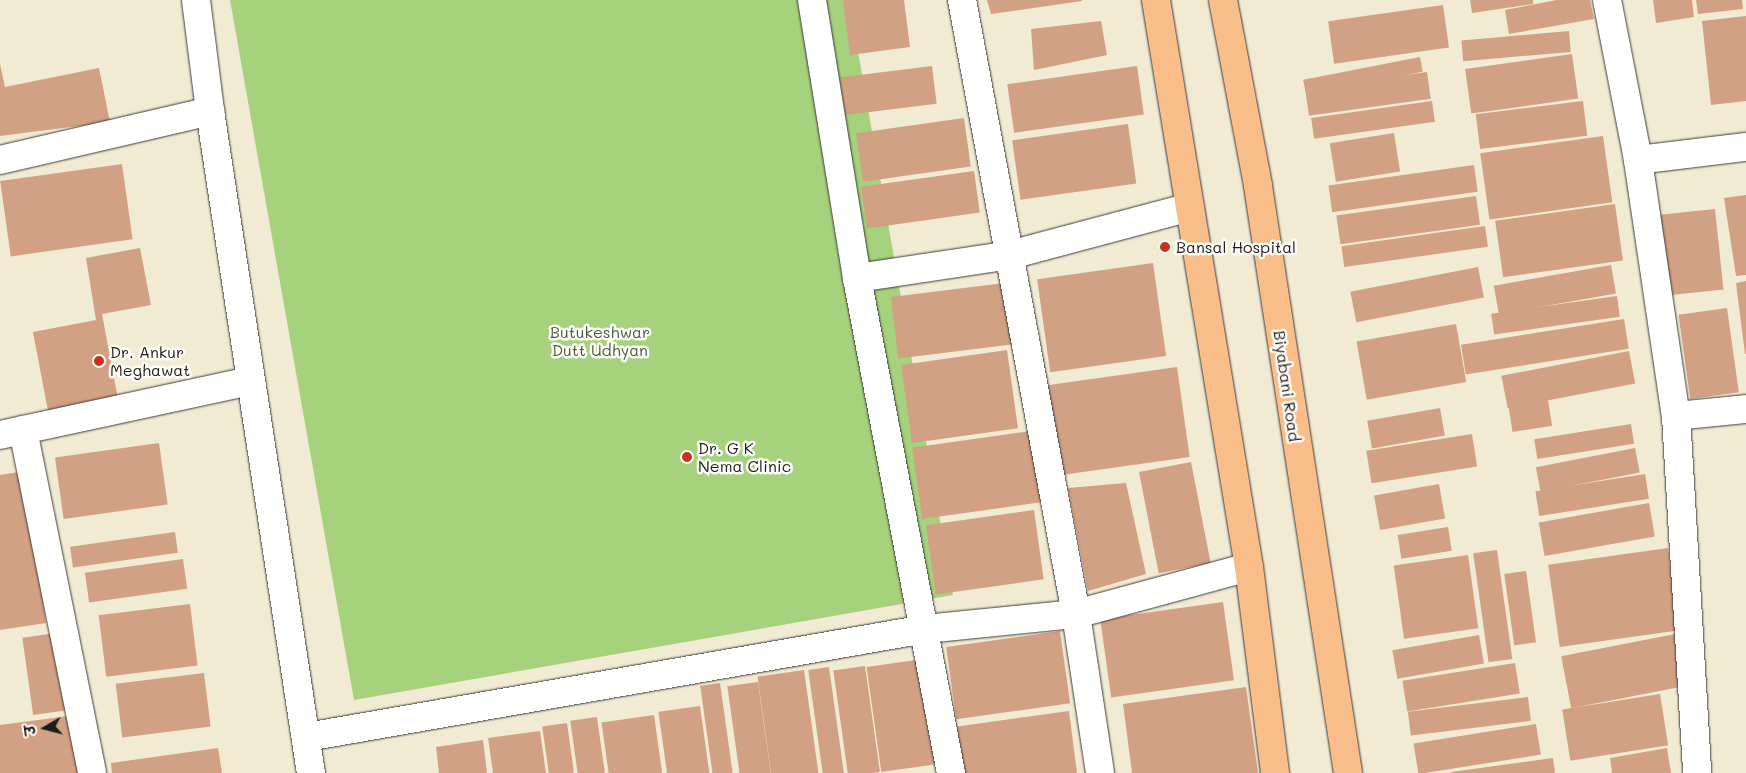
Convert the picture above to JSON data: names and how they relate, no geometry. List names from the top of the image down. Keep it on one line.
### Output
{"streets":{"main road":["Biyabani Road"]},"parks":["Butukeshwar Dutt Udhyan"],"places":["Bansal Hospital","Dr. Ankur Meghawat","Dr. G K Nema Clinic"],"north":"left"}
